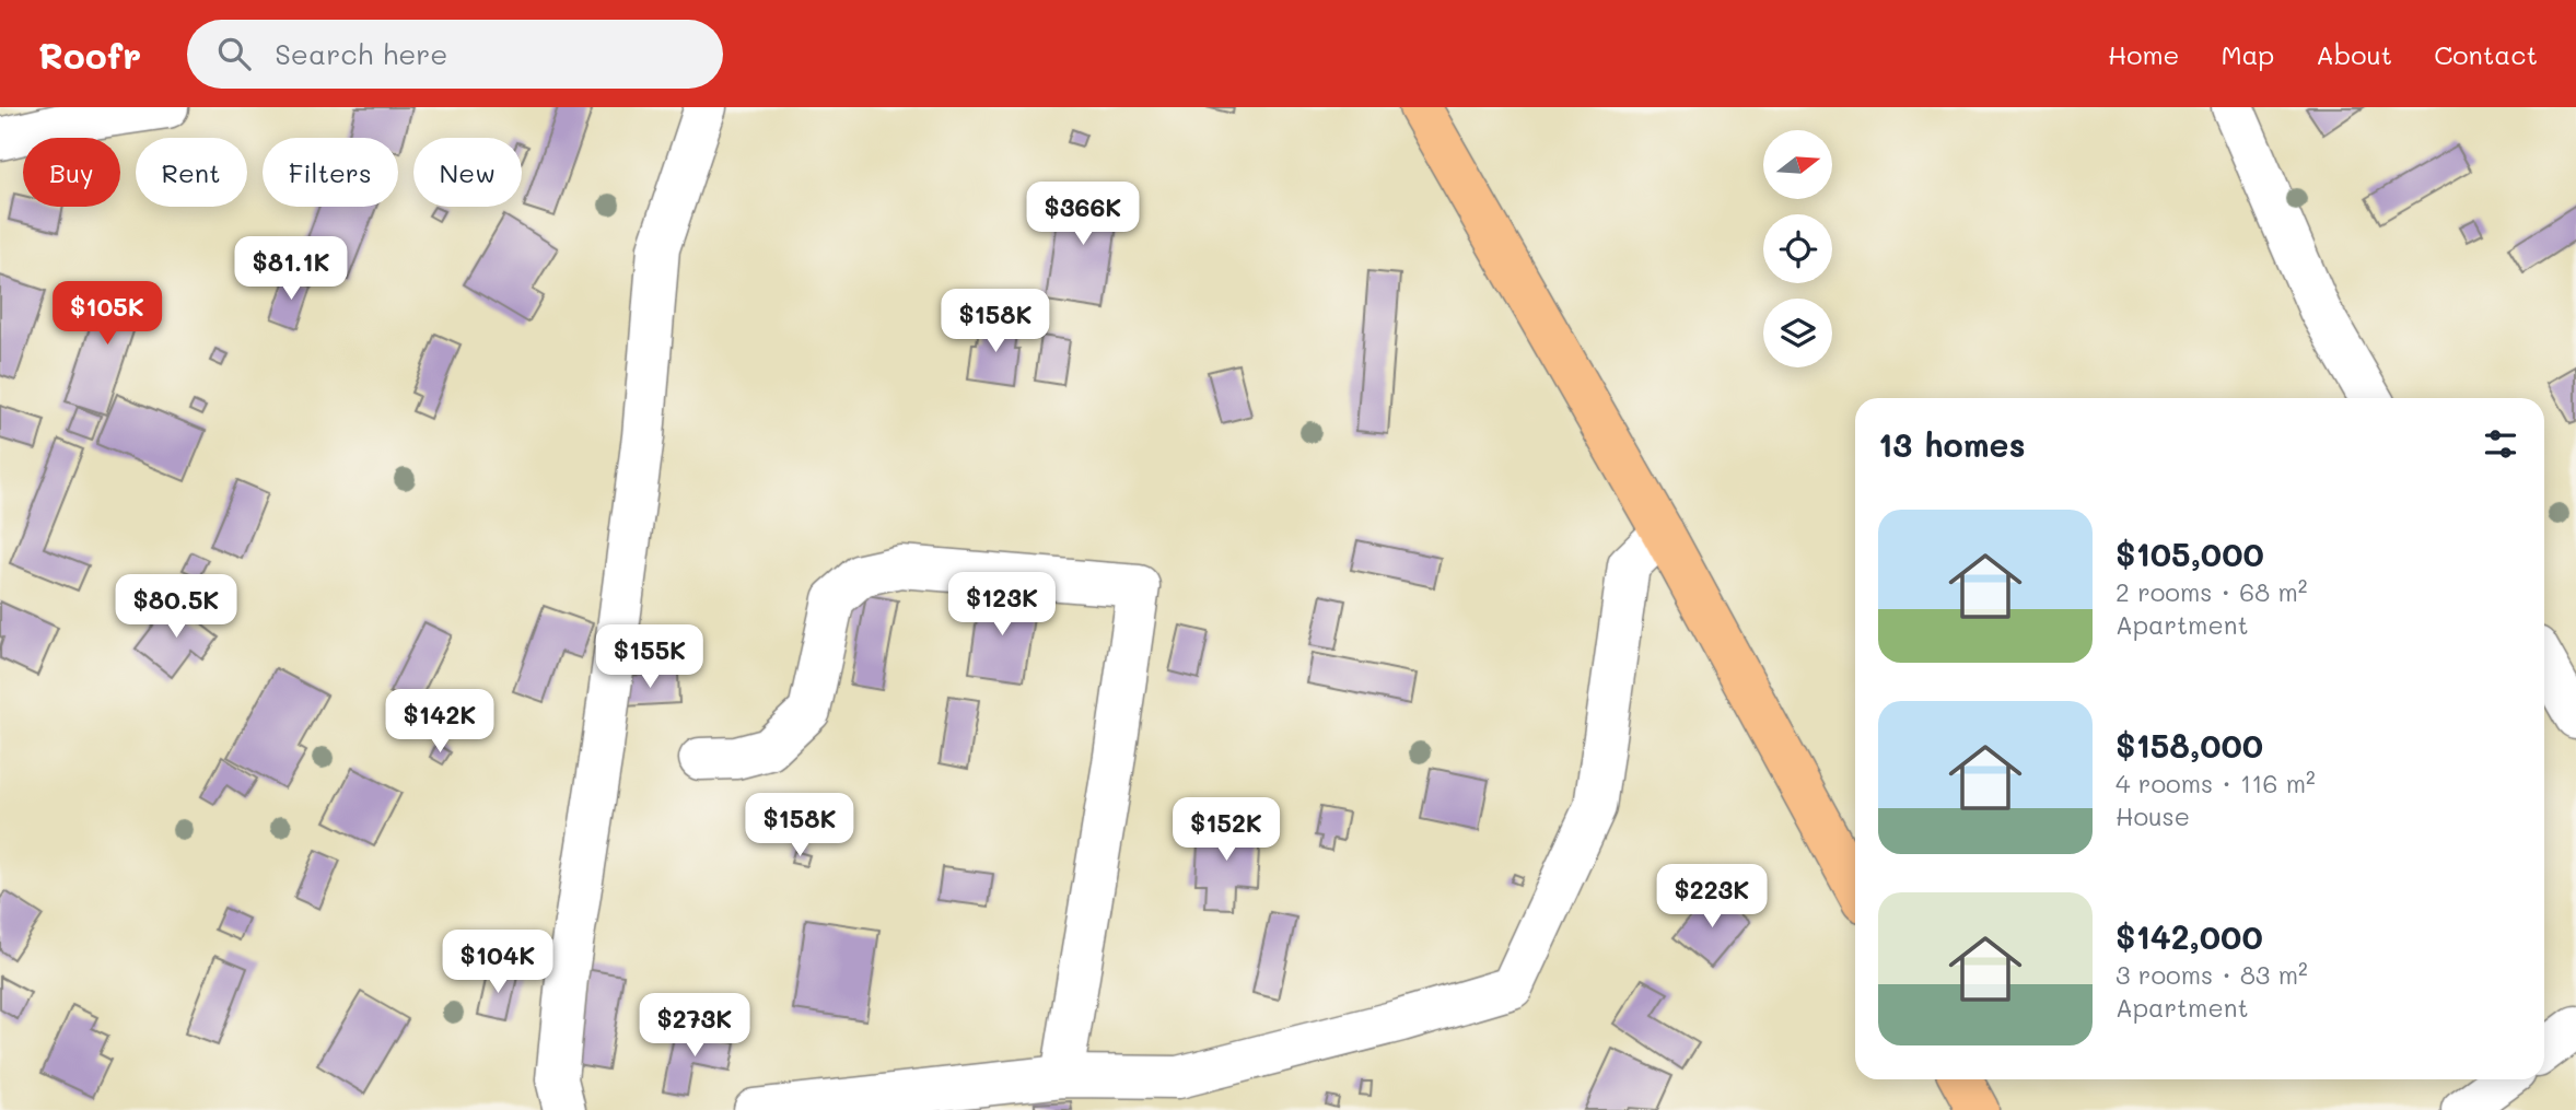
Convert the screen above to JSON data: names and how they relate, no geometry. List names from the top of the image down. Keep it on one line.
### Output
{"north":"right","page":{"header":"Roofr","search":"Search here","nav":["Home","Map","About","Contact"],"chip":["Buy","Rent","Filters","New"],"price":["$366K","$81.1K","$105K","$158K","$123K","$80.5K","$155K","$142K","$158K","$152K","$223K","$104K","$273K"],"heading":"13 homes","list":[{"name":"$105,000","note":"2 rooms · 68 m² · Apartment"},{"name":"$158,000","note":"4 rooms · 116 m² · House"},{"name":"$142,000","note":"3 rooms · 83 m² · Apartment"}]}}
